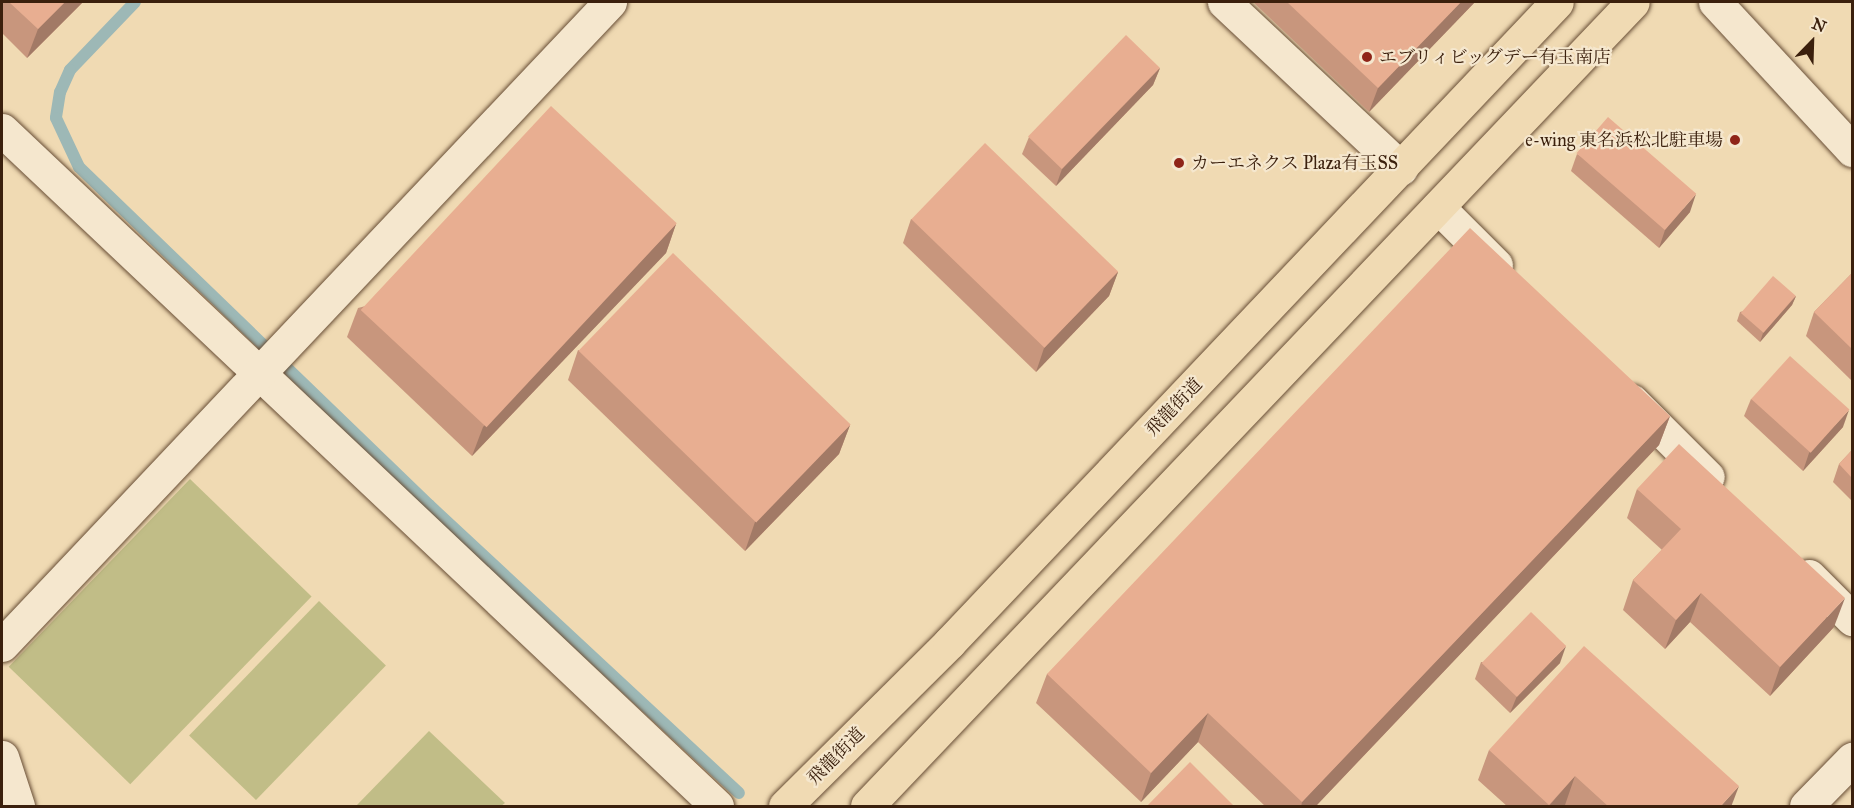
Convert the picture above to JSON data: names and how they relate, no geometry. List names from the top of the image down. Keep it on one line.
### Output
{"streets":{"highway":["飛龍街道"]},"places":["エブリィビッグデー有玉南店","e-wing 東名浜松北駐車場","カーエネクス Plaza有玉SS"],"north":"top right"}
